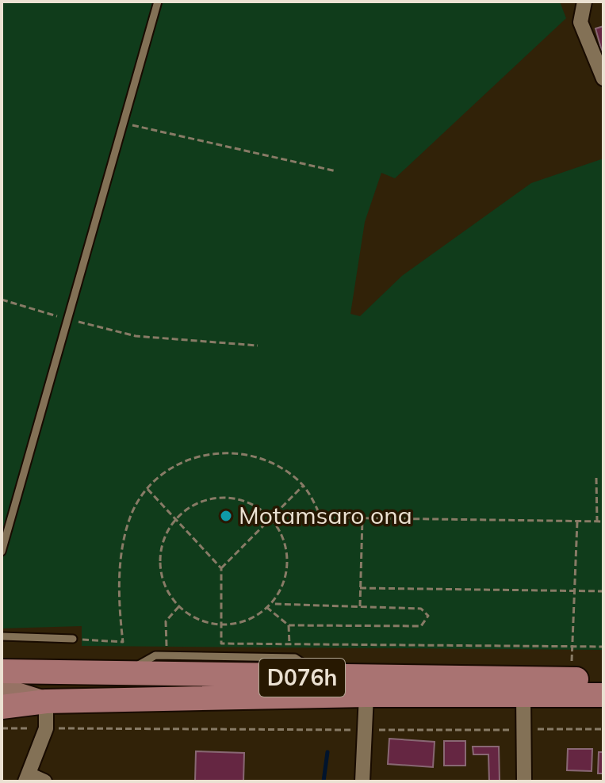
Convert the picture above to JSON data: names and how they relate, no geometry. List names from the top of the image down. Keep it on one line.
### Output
{"streets":{"main road":["D076h"]},"places":["Motamsaro ona"]}
